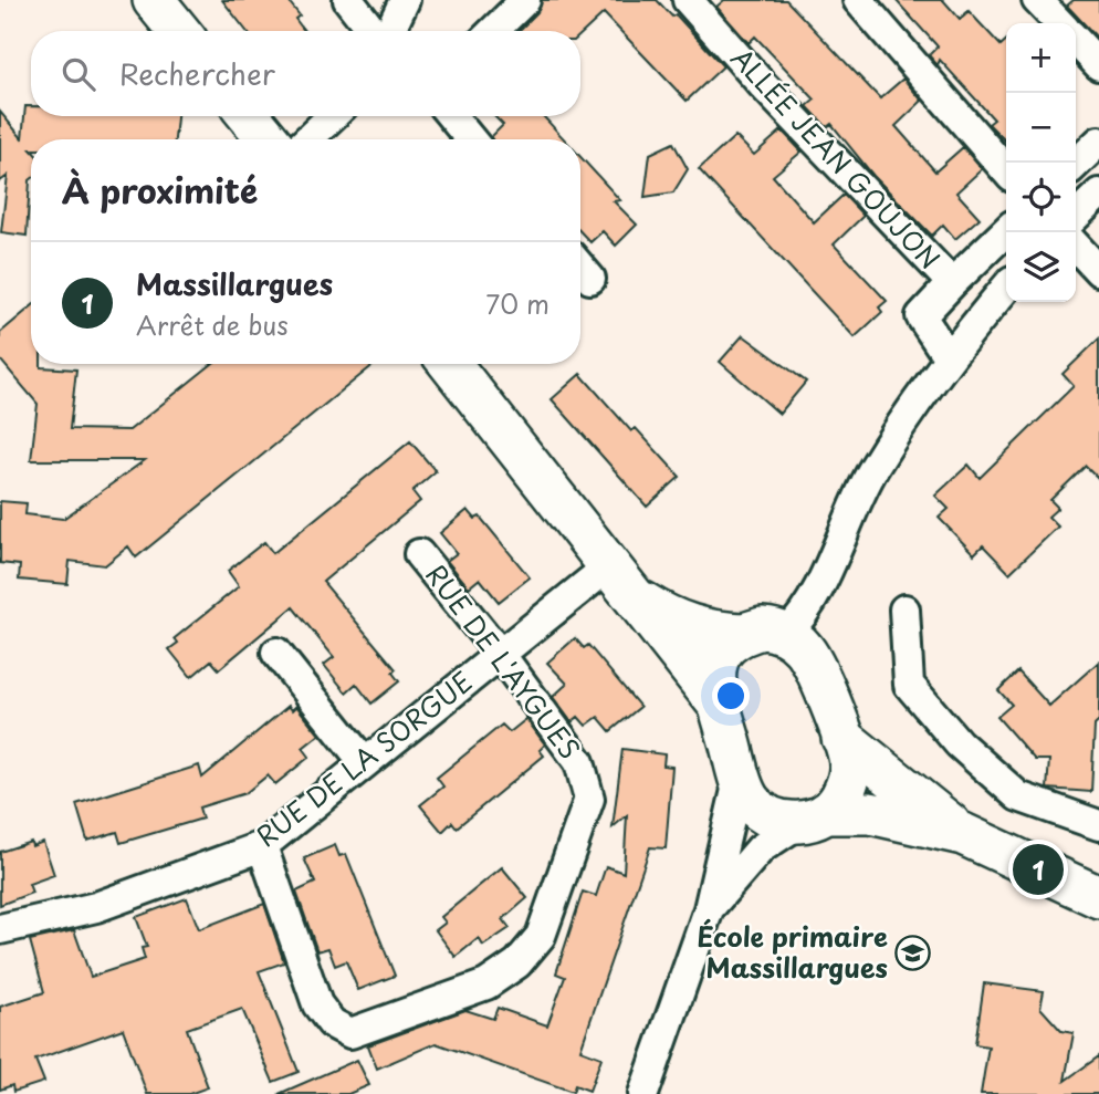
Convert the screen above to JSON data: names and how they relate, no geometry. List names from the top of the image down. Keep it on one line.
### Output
{"streets":{"street":["ALLÉE JEAN GOUJON","RUE DE L'AYGUES","RUE DE LA SORGUE"]},"crossings":[["RUE DE L'AYGUES","RUE DE LA SORGUE"]],"places":{"school or university":["École primaire Massillargues"]},"page":{"map_buttons":["+","−"],"search":"Rechercher","heading":"À proximité","list":[{"mark":"1","name":"Massillargues","note":"Arrêt de bus","value":"70 m"}],"pins":"1"}}
